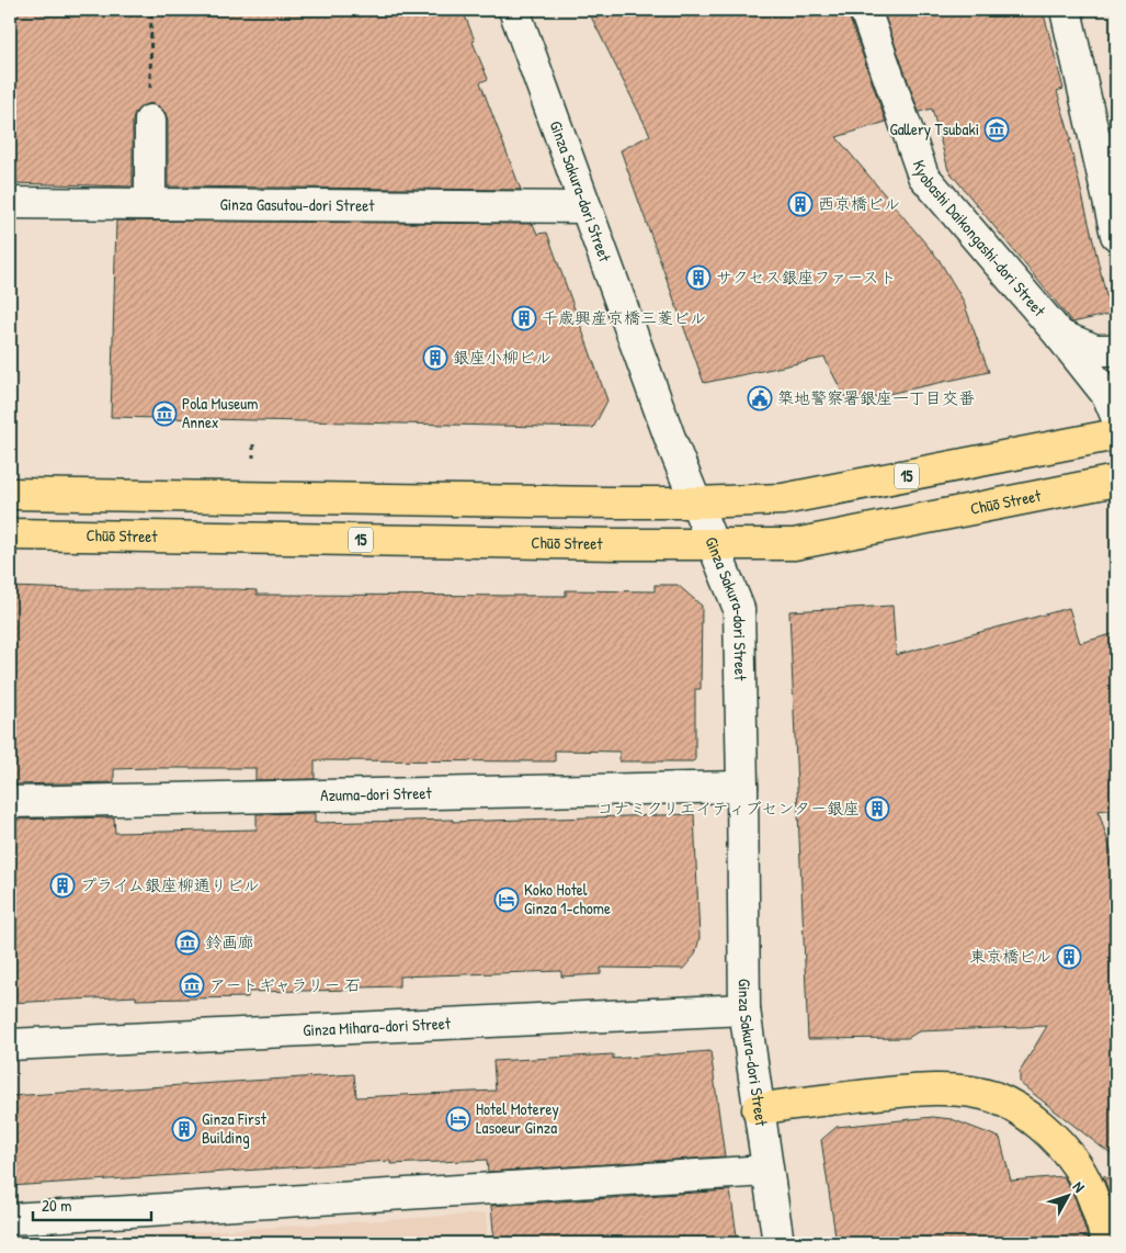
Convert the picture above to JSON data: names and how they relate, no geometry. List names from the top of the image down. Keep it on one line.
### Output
{"streets":{"highway":["15","Chūō Street"],"street":["Ginza Sakura-dori Street","Ginza Gasutou-dori Street","Kyobashi Daikongashi-dori Street","Azuma-dori Street","Ginza Mihara-dori Street"]},"crossings":[["Ginza Sakura-dori Street","Ginza Gasutou-dori Street"],["Ginza Sakura-dori Street","15"],["Ginza Sakura-dori Street","Chūō Street"],["Ginza Sakura-dori Street","Azuma-dori Street"],["Ginza Sakura-dori Street","Ginza Mihara-dori Street"]],"places":{"museum":["Gallery Tsubaki","Pola Museum Annex","鈴画廊","アートギャラリー 石"],"building":["西京橋ビル","サクセス銀座ファースト","千歳興産京橋三菱ビル","銀座小柳ビル","コナミクリエイティブセンター銀座","プライム銀座柳通りビル","東京橋ビル","Ginza First Building"],"public building":["築地警察署銀座一丁目交番"],"hotel":["Koko Hotel Ginza 1-chome","Hotel Moterey Lasoeur Ginza"]},"scale_bar":"20 m","north":"top right"}
